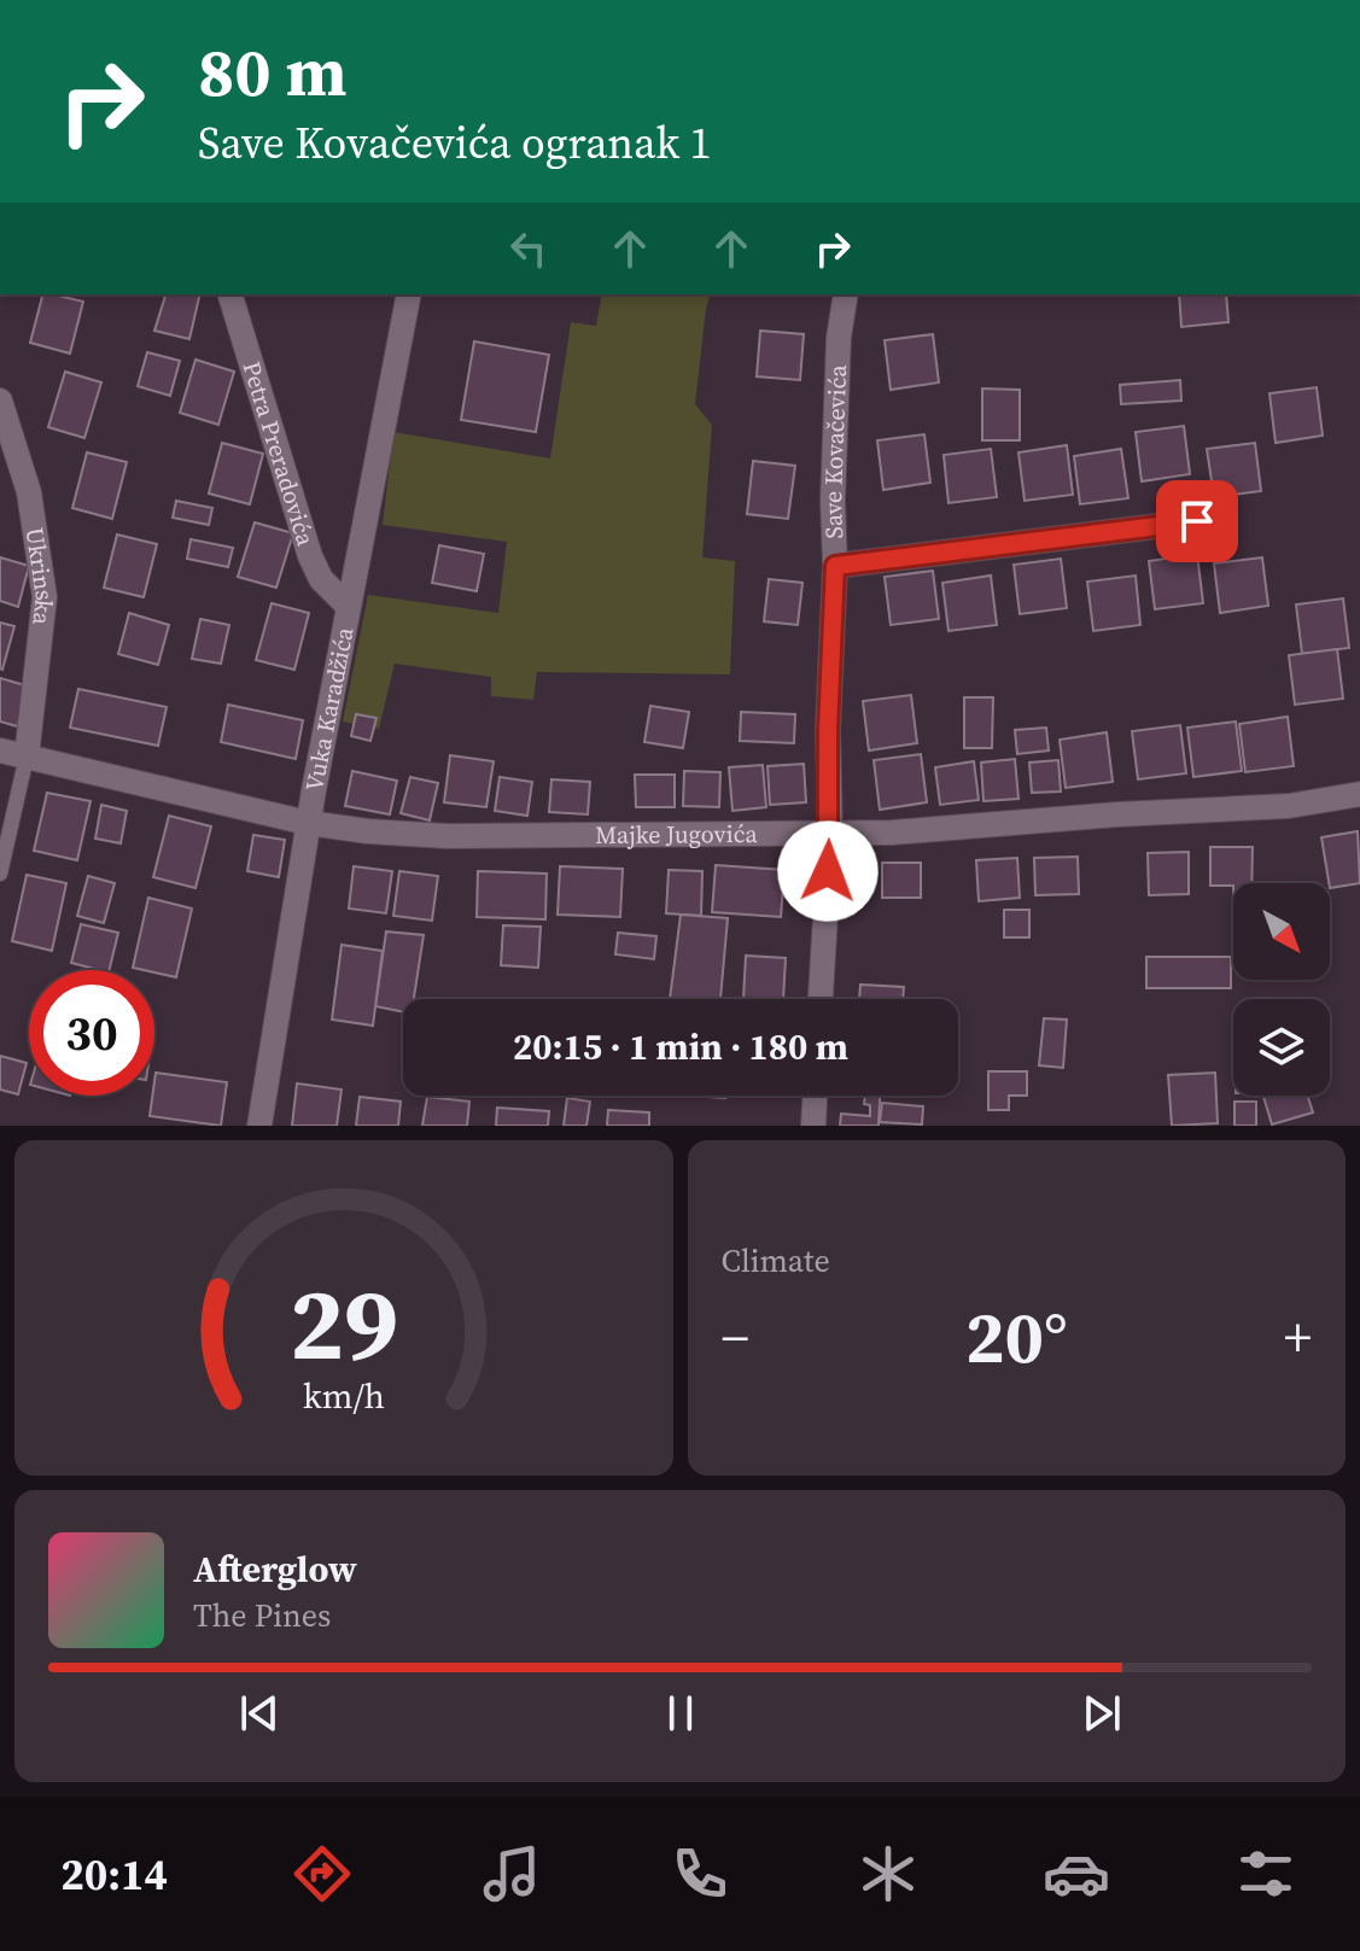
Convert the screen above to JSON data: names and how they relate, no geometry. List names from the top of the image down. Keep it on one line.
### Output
{"streets":{"street":["Save Kovačevića","Petra Preradovića","Ukrinska","Vuka Karadžića","Majke Jugovića"]},"crossings":[["Save Kovačevića","Majke Jugovića"],["Petra Preradovića","Vuka Karadžića"],["Ukrinska","Majke Jugovića"],["Vuka Karadžića","Majke Jugovića"]],"north":"bottom right","page":{"turn":["80 m","Save Kovačevića ogranak 1"],"limit":"30","trip":"20:15 · 1 min · 180 m","tile":"Climate","heat":["−","20°","+"],"song":["Afterglow","The Pines"],"tabs":"20:14","gauge":["29","km/h"]}}
